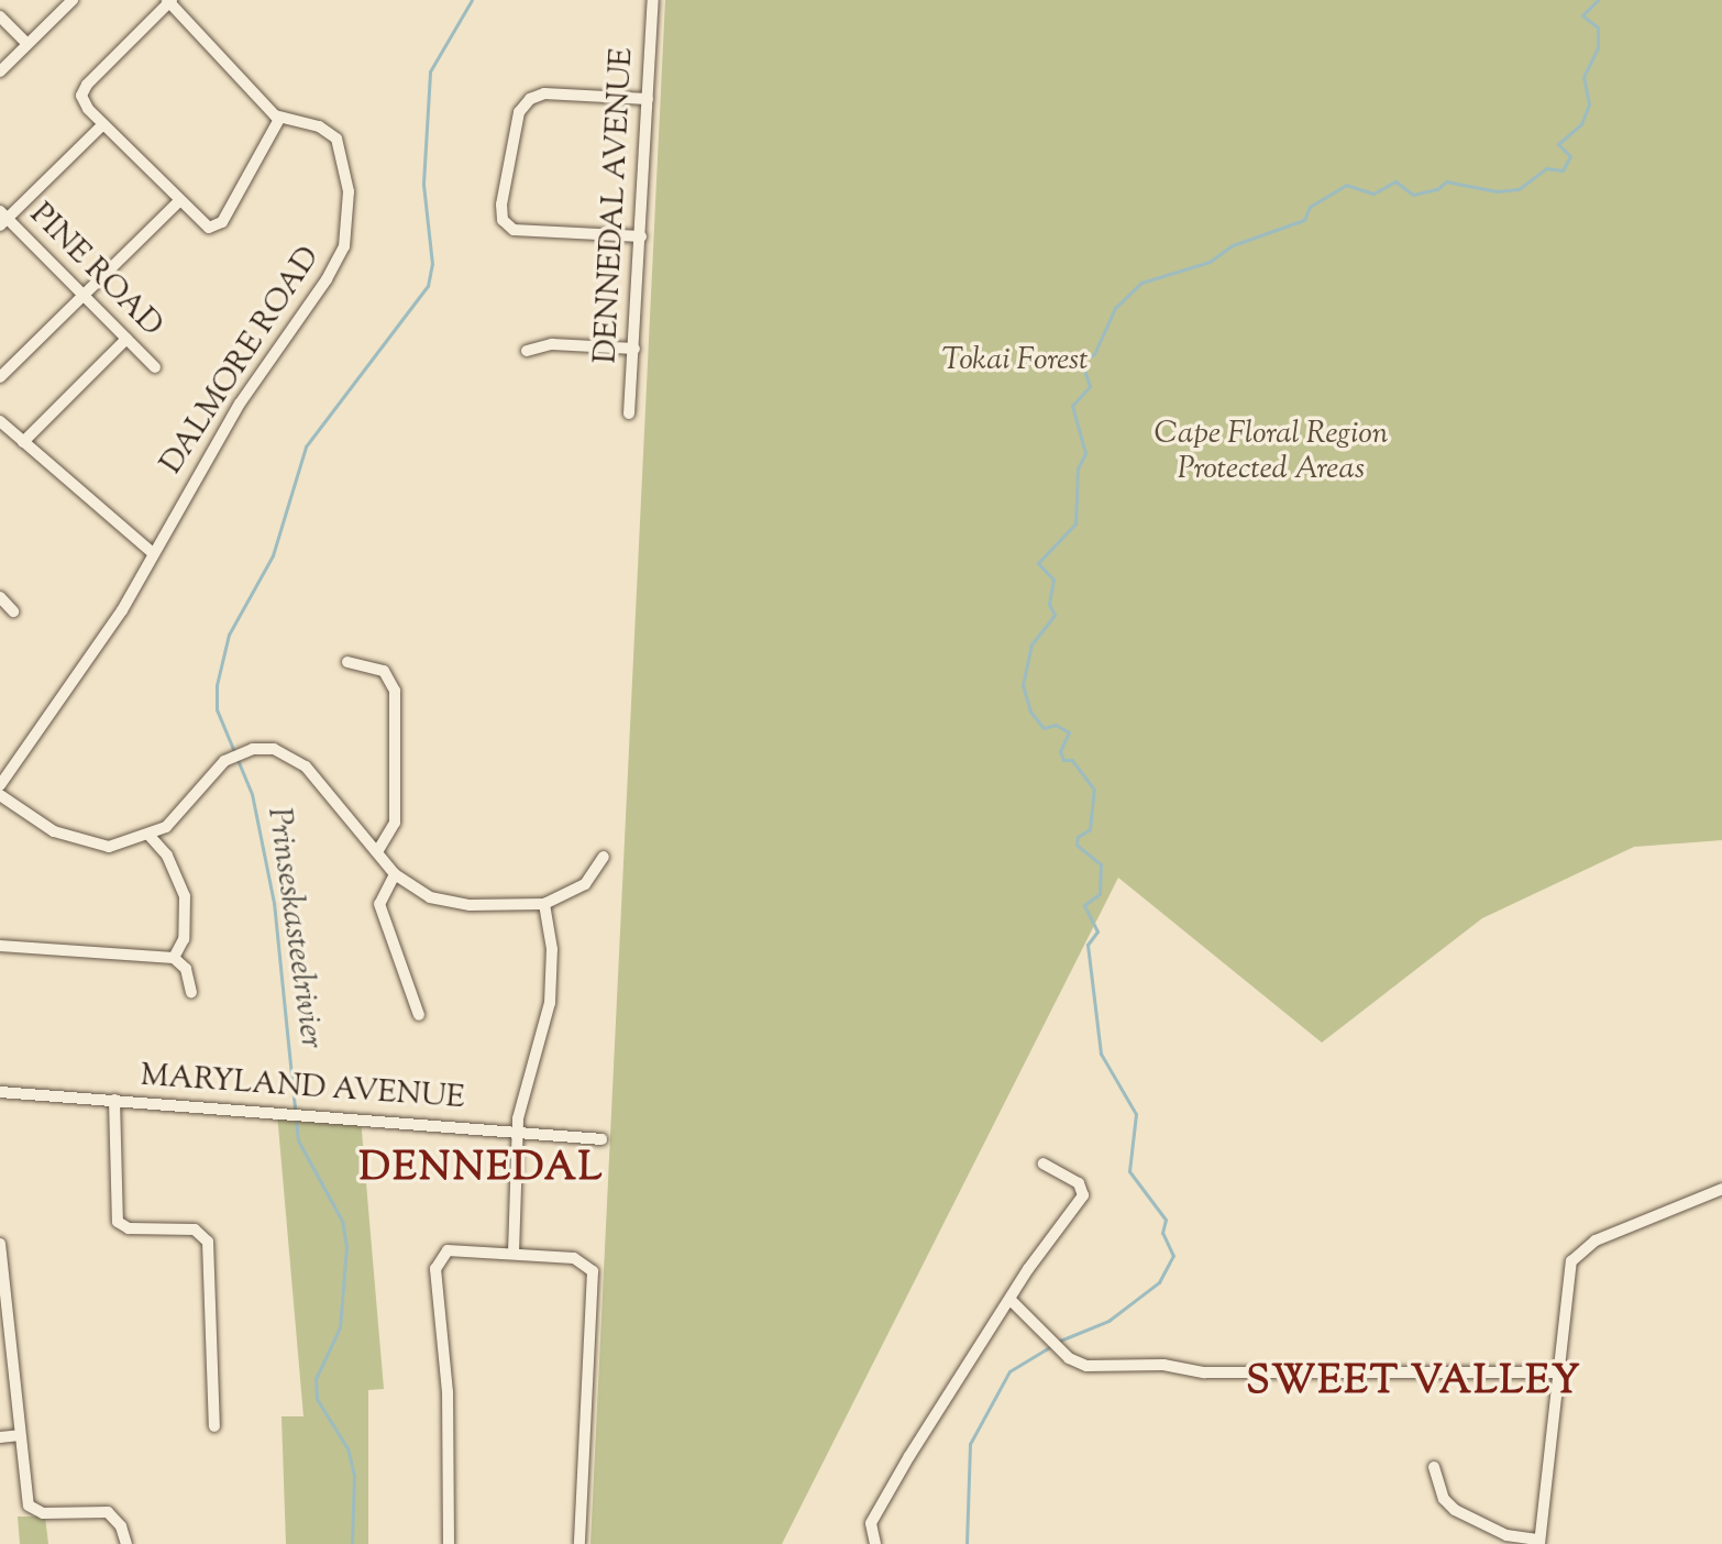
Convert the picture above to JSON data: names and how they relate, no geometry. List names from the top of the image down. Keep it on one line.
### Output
{"streets":{"street":["DENNEDAL AVENUE","PINE ROAD","DALMORE ROAD","MARYLAND AVENUE"]},"districts":["DENNEDAL","SWEET VALLEY"],"water":["Prinseskasteelrivier"],"parks":["Tokai Forest","Cape Floral Region Protected Areas"]}
